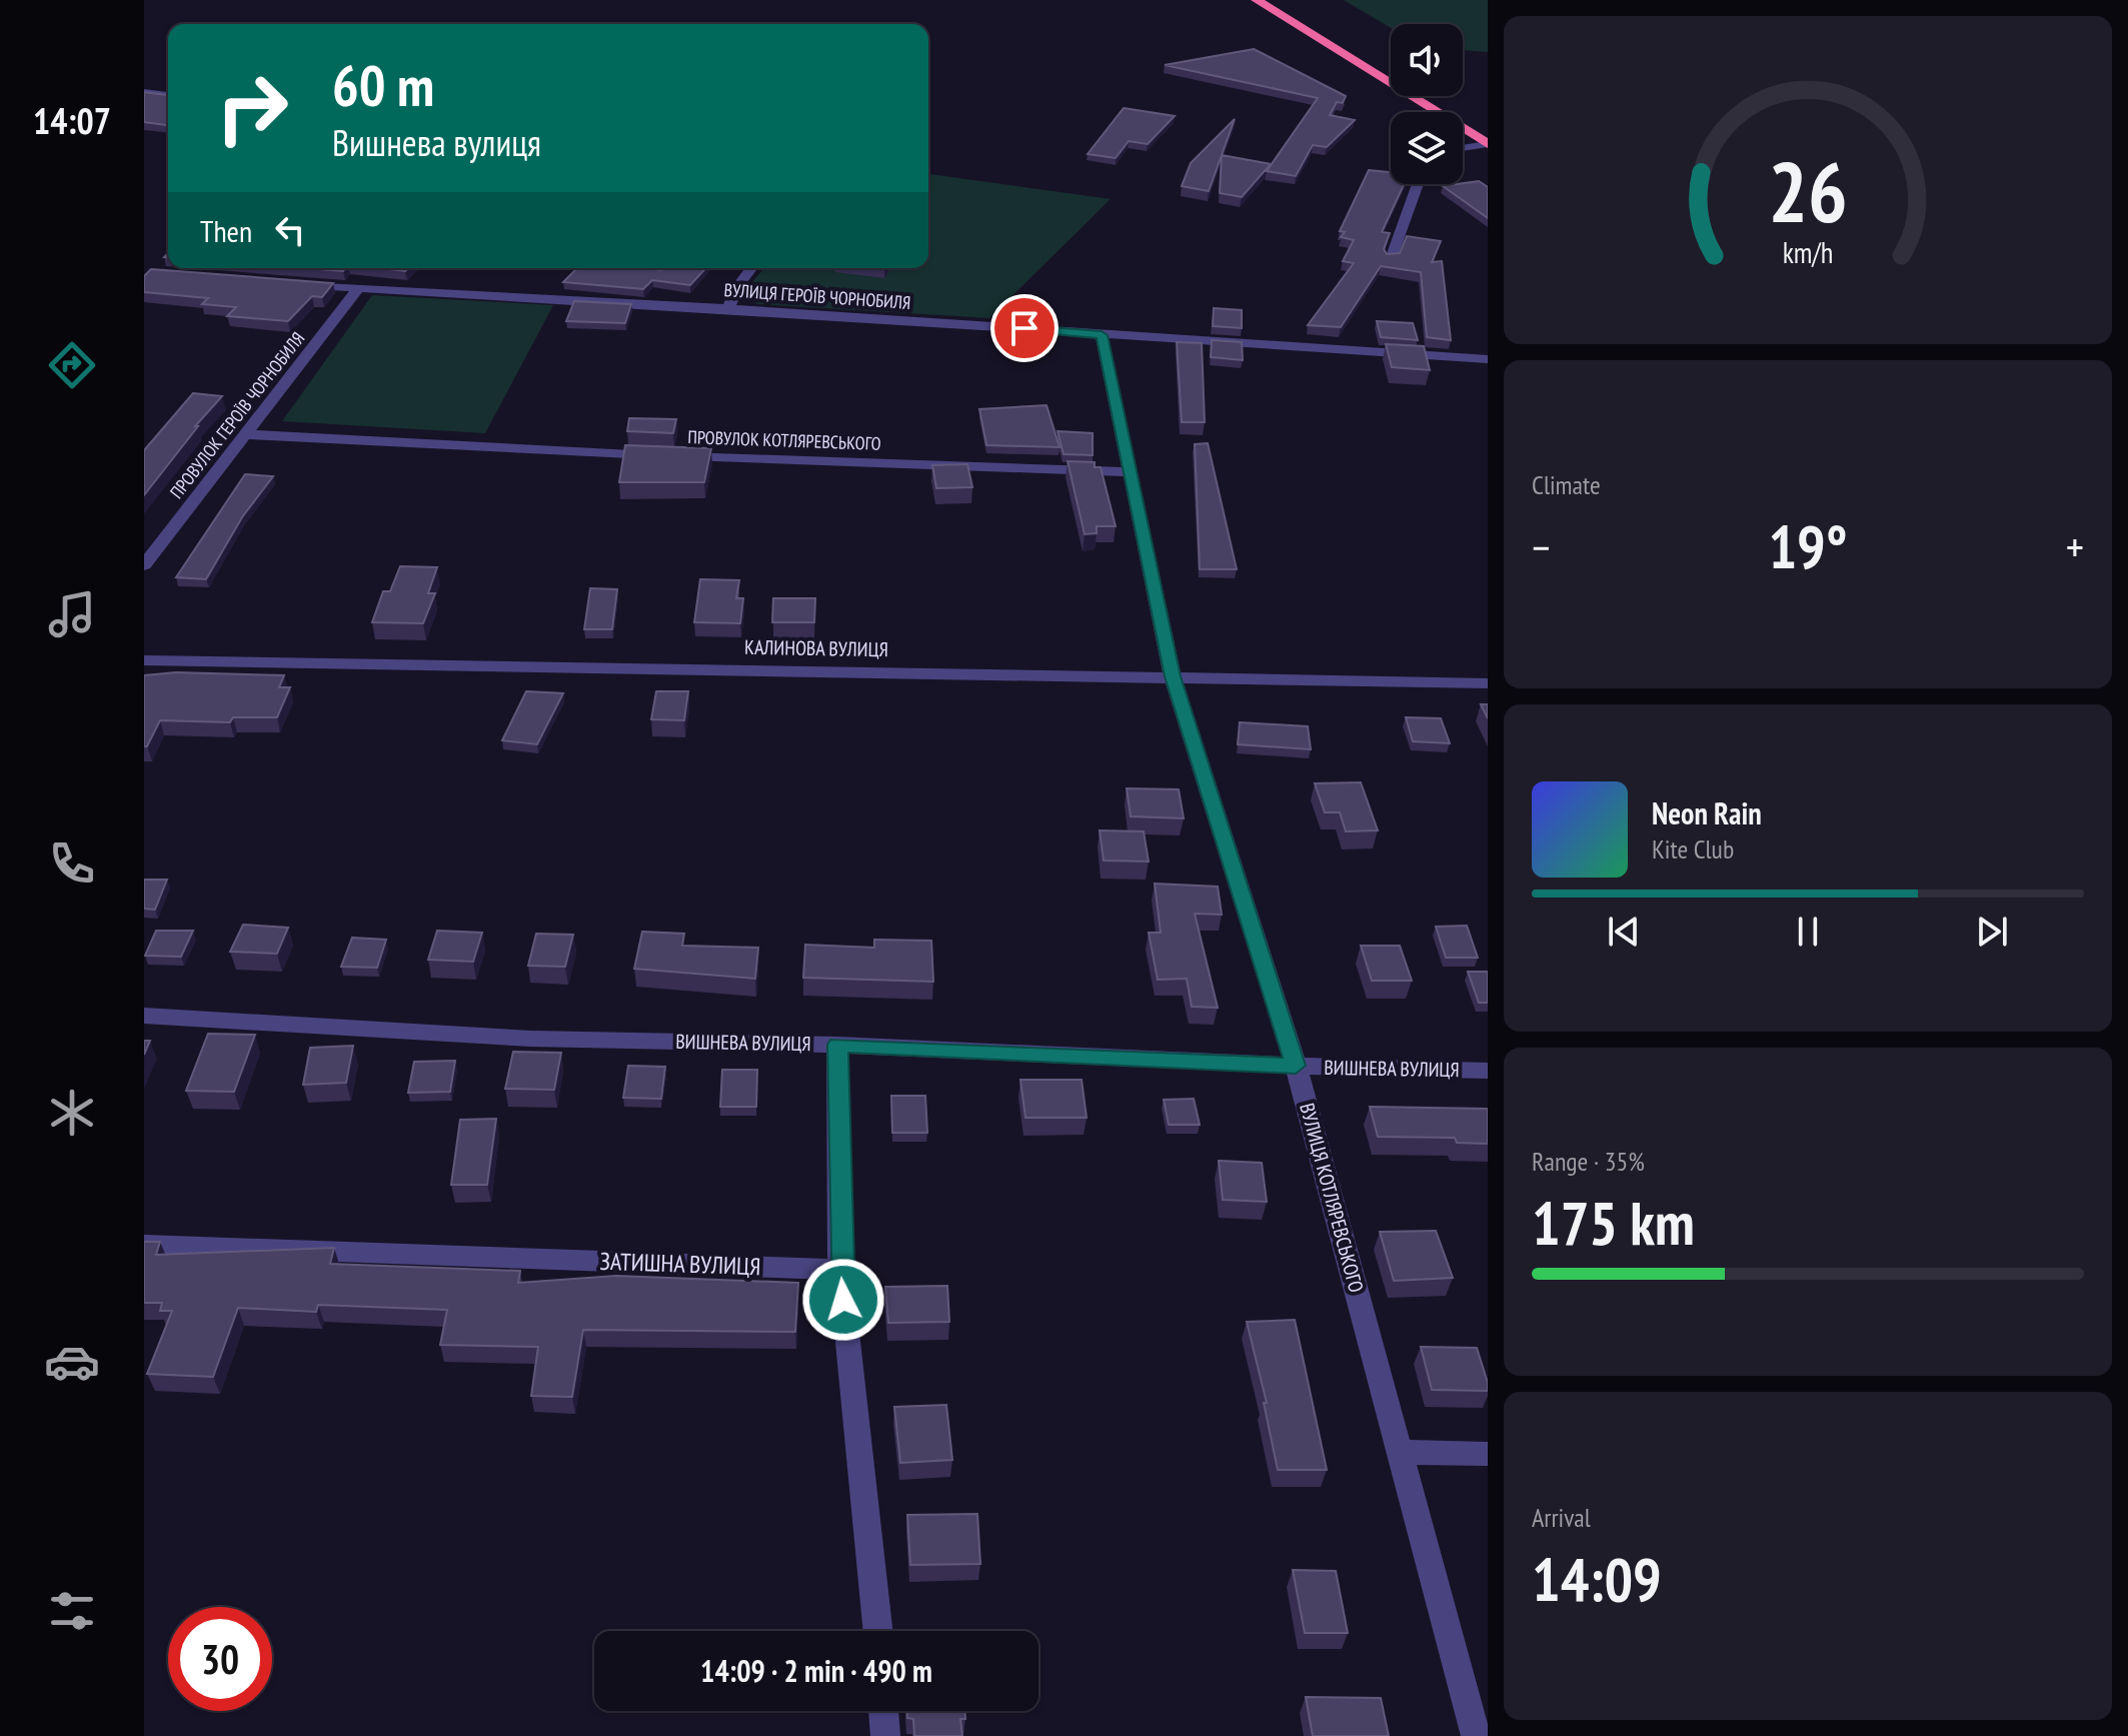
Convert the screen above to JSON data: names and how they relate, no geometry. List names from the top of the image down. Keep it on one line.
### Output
{"streets":{"street":["ВУЛИЦЯ ГЕРОЇВ ЧОРНОБИЛЯ","ПРОВУЛОК ГЕРОЇВ ЧОРНОБИЛЯ","ПРОВУЛОК КОТЛЯРЕВСЬКОГО","КАЛИНОВА ВУЛИЦЯ","ВИШНЕВА ВУЛИЦЯ","ВУЛИЦЯ КОТЛЯРЕВСЬКОГО","ЗАТИШНА ВУЛИЦЯ"]},"crossings":[["ВУЛИЦЯ ГЕРОЇВ ЧОРНОБИЛЯ","ПРОВУЛОК ГЕРОЇВ ЧОРНОБИЛЯ"],["ВУЛИЦЯ ГЕРОЇВ ЧОРНОБИЛЯ","ВУЛИЦЯ КОТЛЯРЕВСЬКОГО"],["ПРОВУЛОК ГЕРОЇВ ЧОРНОБИЛЯ","ПРОВУЛОК КОТЛЯРЕВСЬКОГО"],["ПРОВУЛОК КОТЛЯРЕВСЬКОГО","ВУЛИЦЯ КОТЛЯРЕВСЬКОГО"],["КАЛИНОВА ВУЛИЦЯ","ВУЛИЦЯ КОТЛЯРЕВСЬКОГО"],["ВИШНЕВА ВУЛИЦЯ","ВУЛИЦЯ КОТЛЯРЕВСЬКОГО"]],"page":{"tabs":"14:07","turn":["60 m","Вишнева вулиця"],"then":"Then","tile":["Climate",["Range · 35%","175 km"],["Arrival","14:09"]],"heat":["−","19°","+"],"song":["Neon Rain","Kite Club"],"limit":"30","trip":"14:09 · 2 min · 490 m","gauge":["26","km/h"]}}
